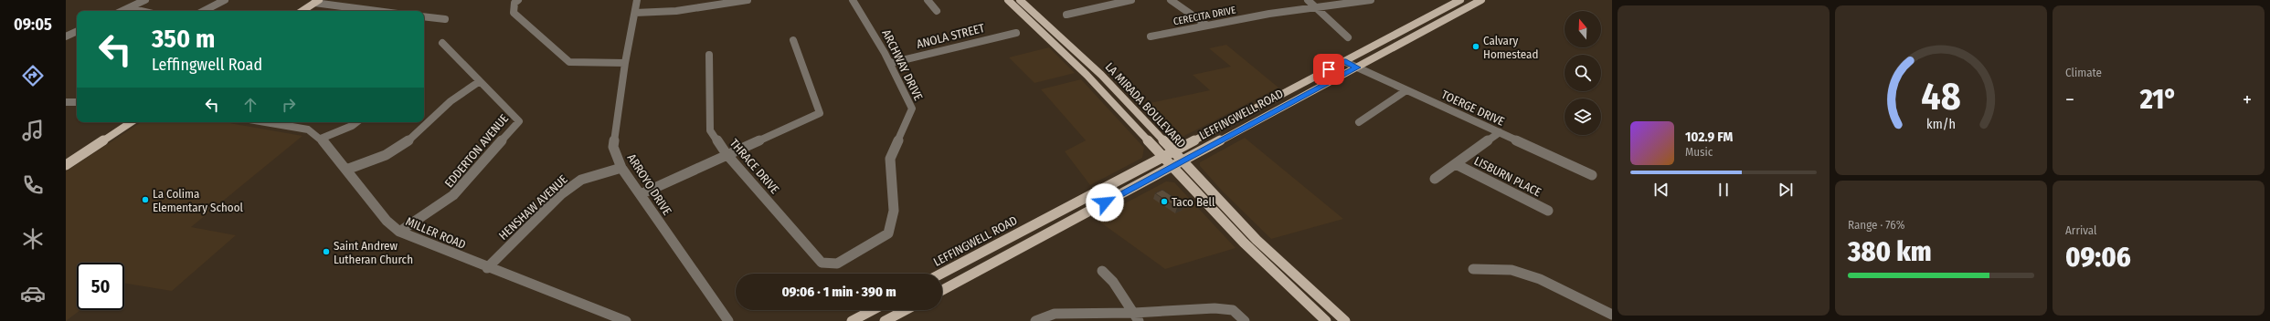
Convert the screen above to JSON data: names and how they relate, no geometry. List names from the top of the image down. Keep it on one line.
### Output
{"streets":{"main road":["LA MIRADA BOULEVARD","LEFFINGWELL ROAD"],"street":["CERECITA DRIVE","ANOLA STREET","ARCHWAY DRIVE","TOERGE DRIVE","EDDERTON AVENUE","THRACE DRIVE","LISBURN PLACE","ARROYO DRIVE","HENSHAW AVENUE","MILLER ROAD"]},"crossings":[["ANOLA STREET","ARCHWAY DRIVE"],["ARCHWAY DRIVE","THRACE DRIVE"],["LA MIRADA BOULEVARD","LEFFINGWELL ROAD"],["TOERGE DRIVE","LEFFINGWELL ROAD"],["EDDERTON AVENUE","MILLER ROAD"],["ARROYO DRIVE","HENSHAW AVENUE"],["HENSHAW AVENUE","MILLER ROAD"]],"places":["Calvary Homestead","La Colima Elementary School","Taco Bell","Saint Andrew Lutheran Church"],"north":"top","page":{"tabs":"09:05","tile":["Climate",["Range · 76%","380 km"],["Arrival","09:06"]],"turn":["350 m","Leffingwell Road"],"heat":["−","21°","+"],"song":["102.9 FM","Music"],"limit":"50","trip":"09:06 · 1 min · 390 m","gauge":["48","km/h"]}}
